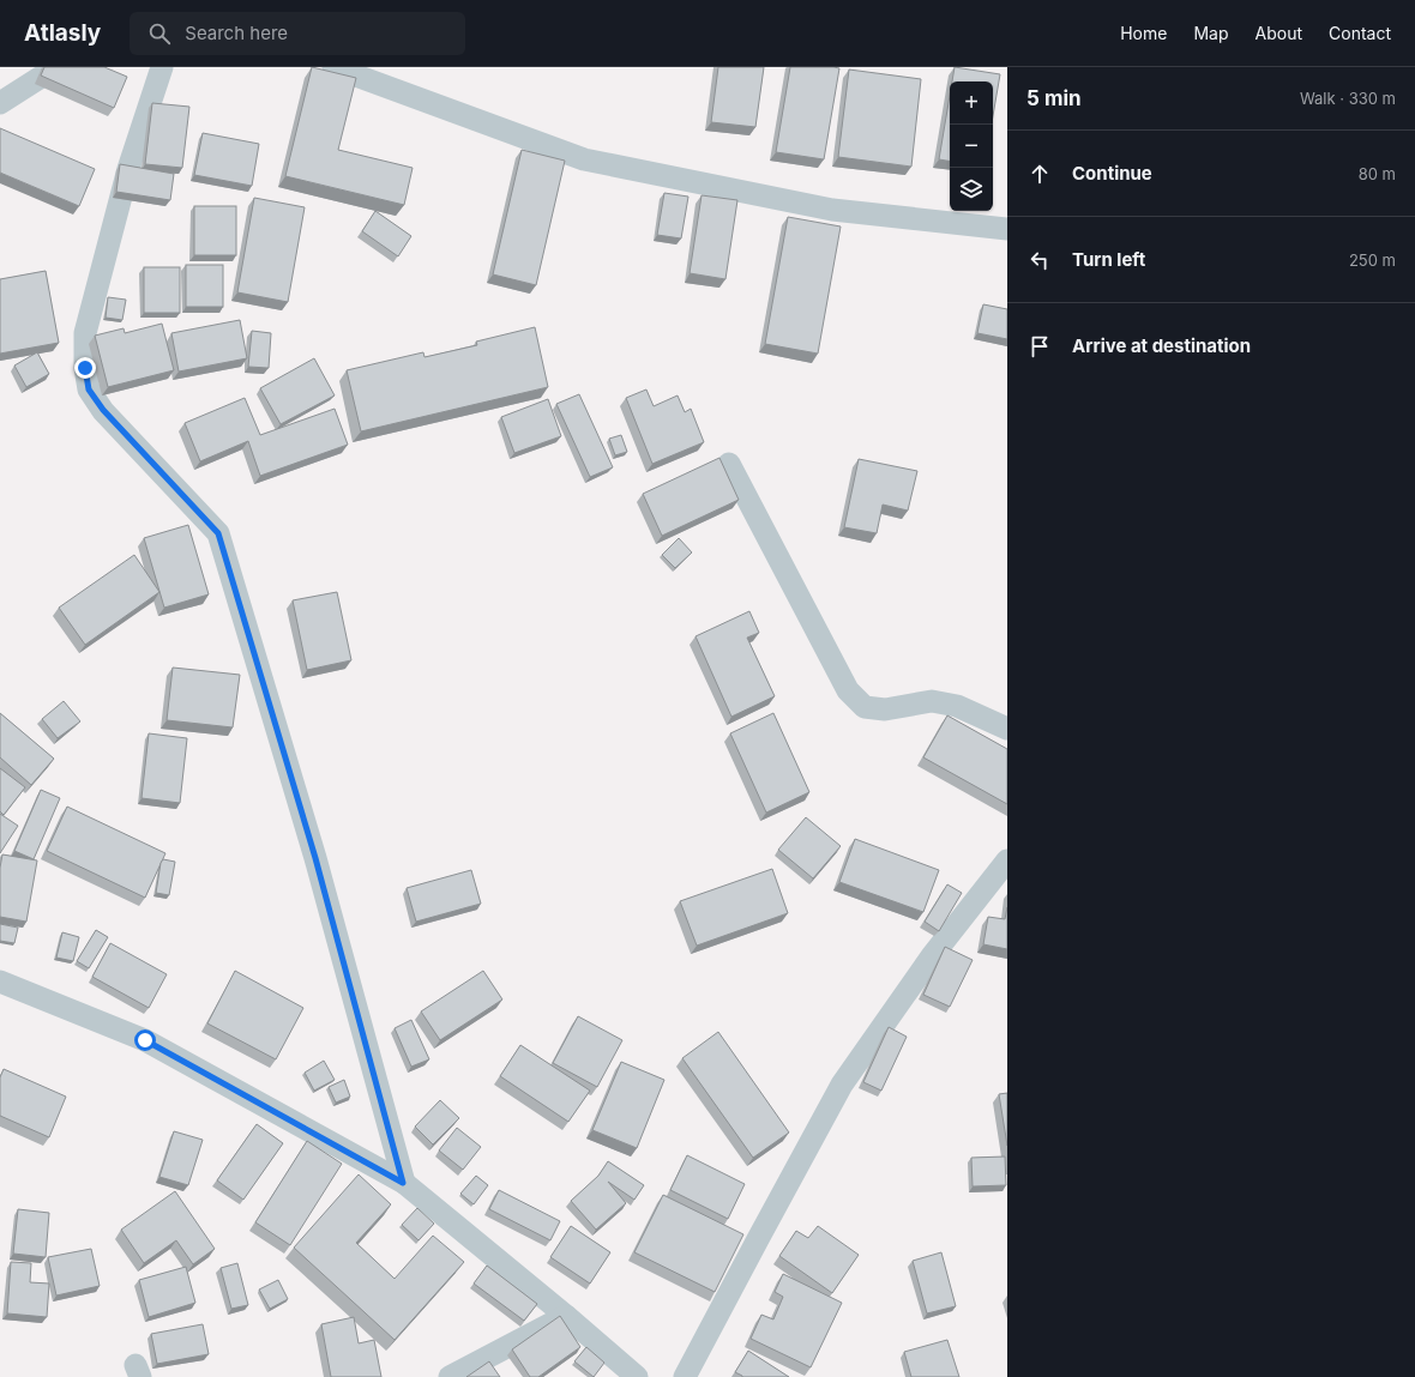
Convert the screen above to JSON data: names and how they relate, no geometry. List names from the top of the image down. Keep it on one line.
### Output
{"page":{"header":"Atlasly","search":"Search here","nav":["Home","Map","About","Contact"],"heading":["5 min","Walk · 330 m"],"map_buttons":["+","−"],"list":[["Continue","80 m"],["Turn left","250 m"],"Arrive at destination"]}}
